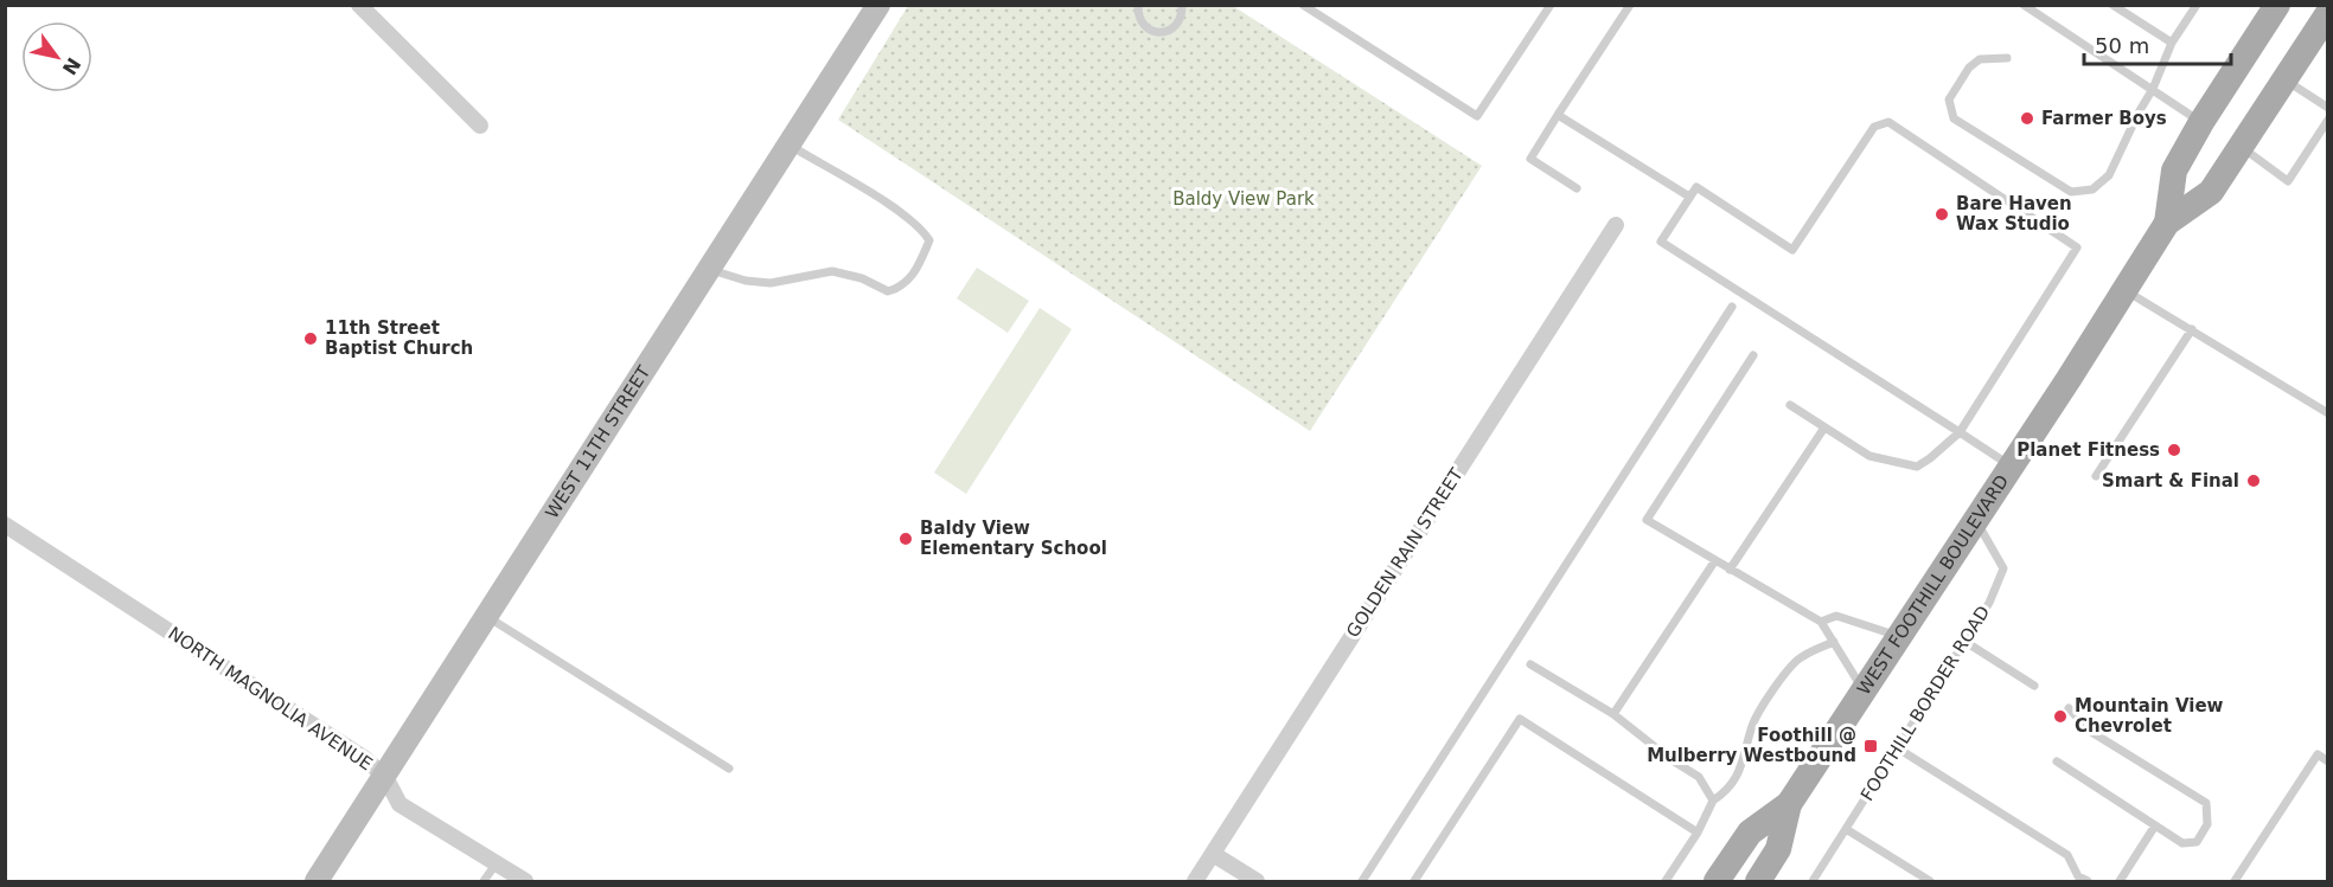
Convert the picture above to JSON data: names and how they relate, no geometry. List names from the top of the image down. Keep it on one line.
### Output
{"streets":{"main road":["WEST FOOTHILL BOULEVARD"],"street":["WEST 11TH STREET","GOLDEN RAIN STREET","NORTH MAGNOLIA AVENUE"],"lane":["FOOTHILL BORDER ROAD"]},"crossings":[["WEST 11TH STREET","NORTH MAGNOLIA AVENUE"],["WEST FOOTHILL BOULEVARD","FOOTHILL BORDER ROAD"]],"parks":["Baldy View Park"],"places":{"other":["Farmer Boys","Bare Haven Wax Studio","11th Street Baptist Church","Planet Fitness","Smart & Final","Baldy View Elementary School","Mountain View Chevrolet"],"transit":["Foothill @ Mulberry Westbound"]},"scale_bar":"50 m","north":"bottom right"}
